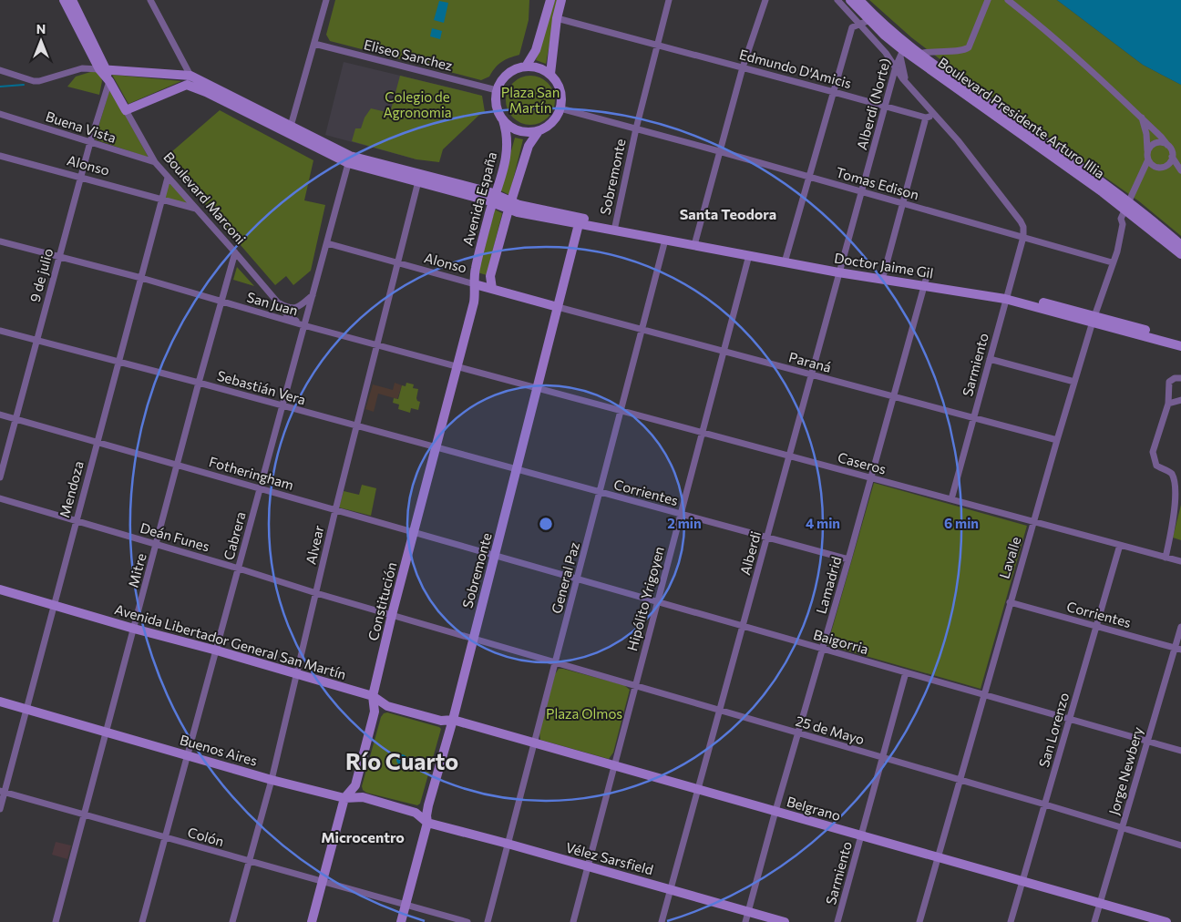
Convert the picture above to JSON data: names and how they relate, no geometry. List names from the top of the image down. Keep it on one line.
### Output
{"streets":{"main road":["Boulevard Presidente Arturo Illia","Alonso","Sobremonte","Boulevard Marconi","Avenida España","Doctor Jaime Gil","Constitución","Avenida Libertador General San Martín","Buenos Aires","Belgrano","Vélez Sarsfield"],"street":["Eliseo Sanchez","Edmundo D'Amicis","Alberdi (Norte)","Buena Vista","Tomas Edison","9 de julio","San Juan","Paraná","Sarmiento","Sebastián Vera","Caseros","Fotheringham","Mendoza","Corrientes","Cabrera","Deán Funes","Alvear","Alberdi","Lavalle","Mitre","General Paz","Lamadrid","Hipólito Yrigoyen","Baigorria","25 de Mayo","San Lorenzo","Jorge Newbery","Colón"]},"crossings":[["Eliseo Sanchez","Tomas Edison"],["Eliseo Sanchez","Avenida España"],["Edmundo D'Amicis","Alberdi (Norte)"],["Edmundo D'Amicis","Sobremonte"],["Alberdi (Norte)","Boulevard Presidente Arturo Illia"],["Alberdi (Norte)","Tomas Edison"],["Alberdi (Norte)","Alberdi"],["Boulevard Presidente Arturo Illia","Lavalle"],["Buena Vista","Boulevard Marconi"],["Buena Vista","9 de julio"],["Alonso","Sobremonte"],["Alonso","Boulevard Marconi"],["Alonso","Avenida España"],["Alonso","9 de julio"],["Alonso","Paraná"],["Alonso","Mendoza"],["Alonso","Cabrera"],["Alonso","Alvear"],["Alonso","Constitución"],["Sobremonte","Tomas Edison"],["Sobremonte","Doctor Jaime Gil"],["Sobremonte","San Juan"],["Sobremonte","Paraná"],["Sobremonte","Sebastián Vera"],["Sobremonte","Caseros"],["Sobremonte","Fotheringham"],["Sobremonte","Corrientes"],["Sobremonte","Deán Funes"],["Sobremonte","Avenida Libertador General San Martín"],["Sobremonte","Baigorria"],["Sobremonte","25 de Mayo"],["Sobremonte","Buenos Aires"],["Sobremonte","Belgrano"],["Sobremonte","Colón"],["Sobremonte","Vélez Sarsfield"],["Tomas Edison","Avenida España"],["Tomas Edison","Sarmiento"],["Tomas Edison","Alberdi"],["Tomas Edison","Lavalle"],["Boulevard Marconi","9 de julio"],["Boulevard Marconi","San Juan"],["Boulevard Marconi","Mendoza"],["Boulevard Marconi","Cabrera"],["Boulevard Marconi","Mitre"],["Avenida España","Constitución"],["Doctor Jaime Gil","Sarmiento"],["Doctor Jaime Gil","Alberdi"],["Doctor Jaime Gil","Lavalle"],["Doctor Jaime Gil","General Paz"],["Doctor Jaime Gil","Lamadrid"],["Doctor Jaime Gil","Hipólito Yrigoyen"],["9 de julio","San Juan"],["9 de julio","Sebastián Vera"],["9 de julio","Fotheringham"],["San Juan","Caseros"],["San Juan","Mendoza"],["San Juan","Cabrera"],["San Juan","Alvear"],["San Juan","Mitre"],["San Juan","Constitución"],["Paraná","Sarmiento"],["Paraná","Alberdi"],["Paraná","Lavalle"],["Paraná","General Paz"],["Paraná","Lamadrid"],["Paraná","Hipólito Yrigoyen"],["Sarmiento","Caseros"],["Sarmiento","Baigorria"],["Sarmiento","25 de Mayo"],["Sarmiento","Belgrano"],["Sebastián Vera","Mendoza"],["Sebastián Vera","Corrientes"],["Sebastián Vera","Cabrera"],["Sebastián Vera","Alvear"],["Sebastián Vera","Mitre"],["Sebastián Vera","Constitución"],["Caseros","Alberdi"],["Caseros","Lavalle"],["Caseros","General Paz"],["Caseros","Lamadrid"],["Caseros","Hipólito Yrigoyen"],["Caseros","San Lorenzo"],["Fotheringham","Mendoza"],["Fotheringham","Cabrera"],["Fotheringham","Alvear"],["Fotheringham","Mitre"],["Fotheringham","Constitución"],["Fotheringham","Baigorria"],["Mendoza","Deán Funes"],["Mendoza","Avenida Libertador General San Martín"],["Mendoza","Buenos Aires"],["Mendoza","Colón"],["Corrientes","Alberdi"],["Corrientes","Lavalle"],["Corrientes","General Paz"],["Corrientes","Lamadrid"],["Corrientes","Hipólito Yrigoyen"],["Corrientes","San Lorenzo"],["Corrientes","Jorge Newbery"],["Cabrera","Deán Funes"],["Cabrera","Avenida Libertador General San Martín"],["Cabrera","Buenos Aires"],["Cabrera","Colón"],["Deán Funes","Alvear"],["Deán Funes","Mitre"],["Deán Funes","Constitución"],["Deán Funes","25 de Mayo"],["Alvear","Avenida Libertador General San Martín"],["Alvear","Buenos Aires"],["Alvear","Colón"],["Alberdi","Baigorria"],["Alberdi","25 de Mayo"],["Alberdi","Belgrano"],["Alberdi","Vélez Sarsfield"],["Lavalle","Baigorria"],["Lavalle","25 de Mayo"],["Lavalle","Belgrano"],["Mitre","Avenida Libertador General San Martín"],["Mitre","Buenos Aires"],["Mitre","Colón"],["General Paz","Baigorria"],["General Paz","25 de Mayo"],["General Paz","Belgrano"],["General Paz","Vélez Sarsfield"],["Lamadrid","Baigorria"],["Lamadrid","25 de Mayo"],["Lamadrid","Belgrano"],["Lamadrid","Vélez Sarsfield"],["Hipólito Yrigoyen","Baigorria"],["Hipólito Yrigoyen","25 de Mayo"],["Hipólito Yrigoyen","Belgrano"],["Hipólito Yrigoyen","Vélez Sarsfield"],["Constitución","Avenida Libertador General San Martín"],["Constitución","Buenos Aires"],["Constitución","Colón"],["Avenida Libertador General San Martín","Belgrano"],["Baigorria","San Lorenzo"],["Baigorria","Jorge Newbery"],["25 de Mayo","San Lorenzo"],["25 de Mayo","Jorge Newbery"],["San Lorenzo","Belgrano"],["Buenos Aires","Vélez Sarsfield"],["Jorge Newbery","Belgrano"]],"districts":["Santa Teodora","Río Cuarto","Microcentro"],"parks":["Plaza San Martín","Colegio de Agronomia","Plaza Olmos"],"north":"top","rings":["2 min","4 min","6 min"]}
